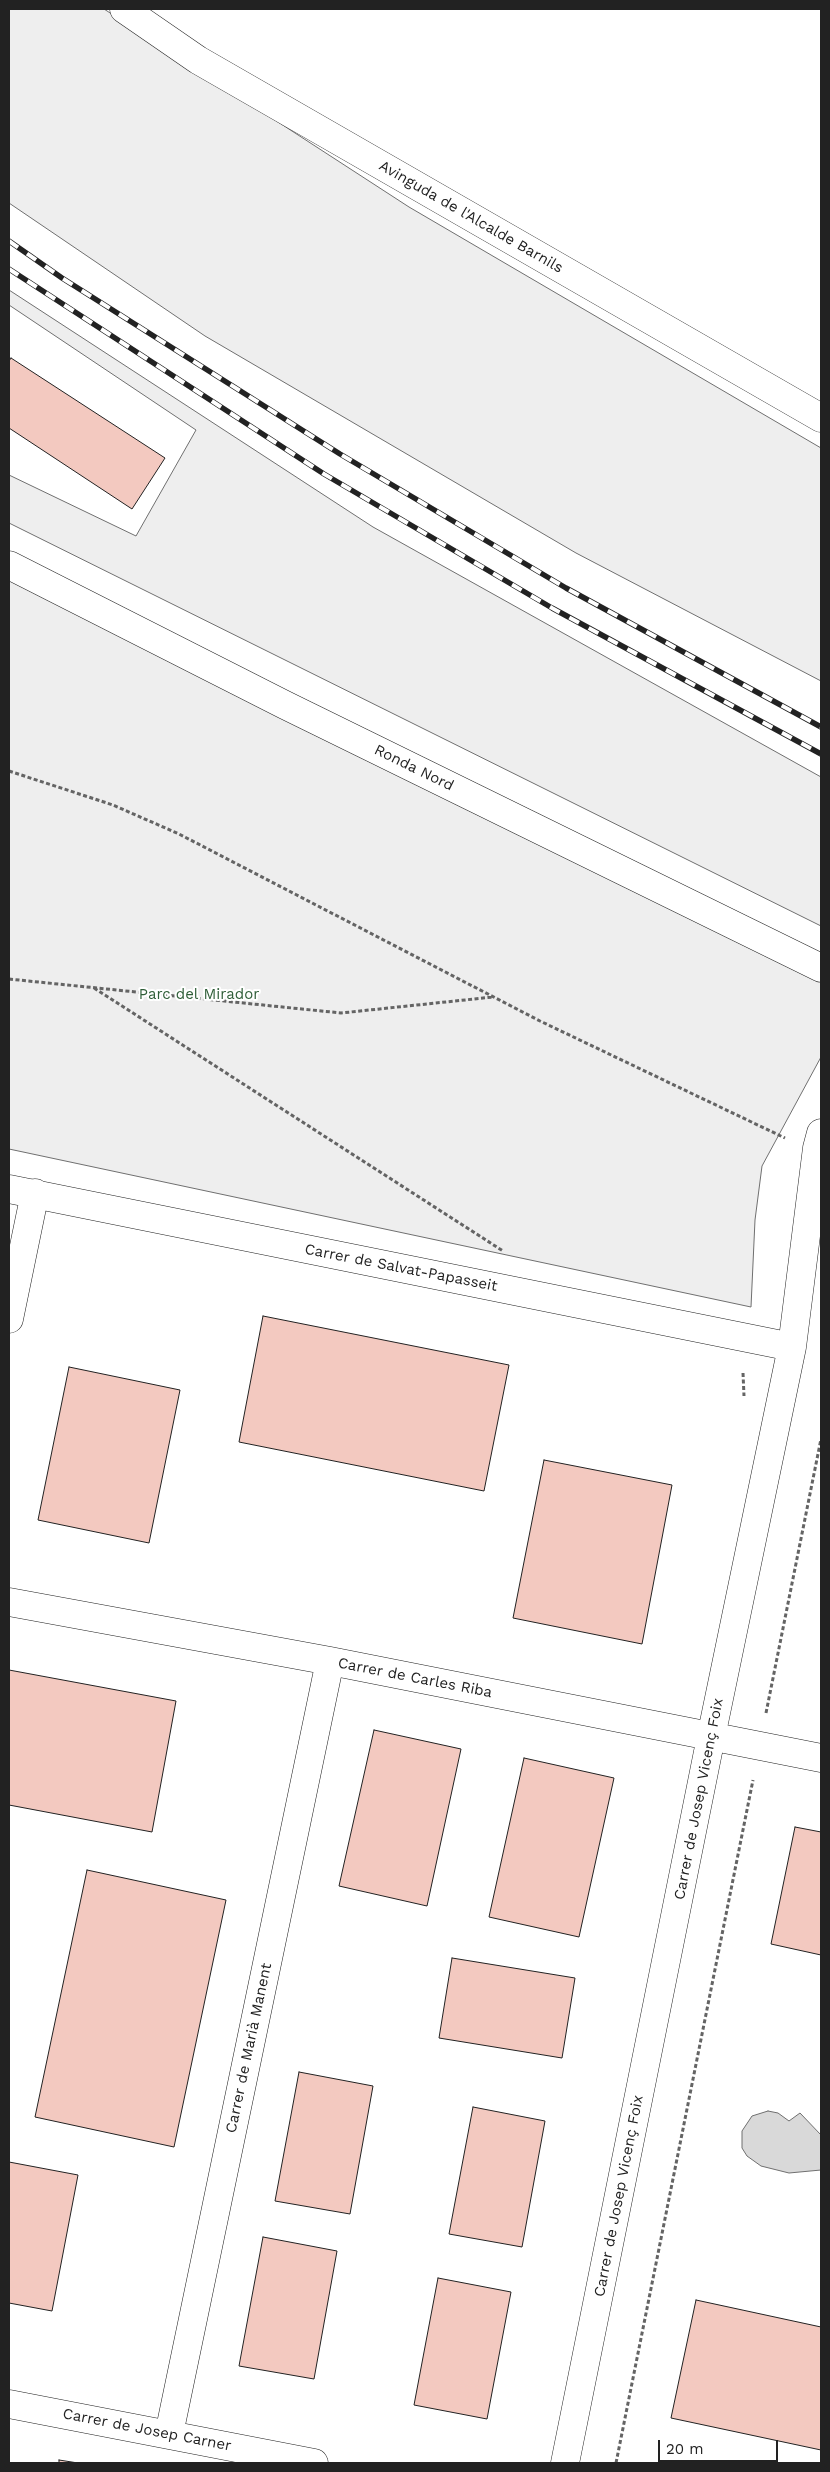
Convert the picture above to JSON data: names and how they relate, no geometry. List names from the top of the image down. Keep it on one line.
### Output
{"streets":{"street":["Avinguda de l'Alcalde Barnils","Ronda Nord","Carrer de Salvat-Papasseit","Carrer de Carles Riba","Carrer de Josep Vicenç Foix","Carrer de Marià Manent","Carrer de Josep Carner"]},"crossings":[["Carrer de Salvat-Papasseit","Carrer de Josep Vicenç Foix"],["Carrer de Carles Riba","Carrer de Josep Vicenç Foix"],["Carrer de Carles Riba","Carrer de Marià Manent"],["Carrer de Marià Manent","Carrer de Josep Carner"]],"parks":["Parc del Mirador"],"scale_bar":"20 m"}
